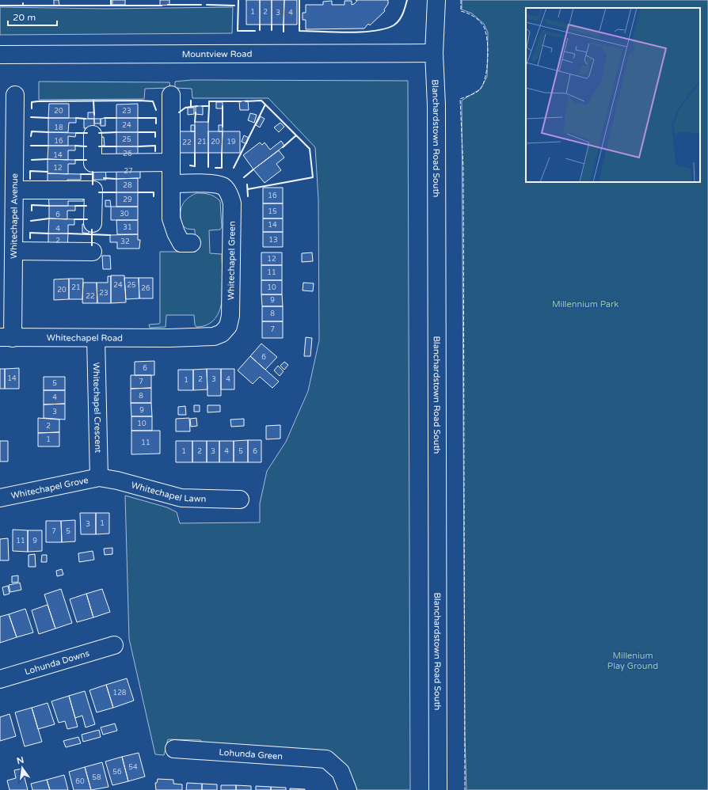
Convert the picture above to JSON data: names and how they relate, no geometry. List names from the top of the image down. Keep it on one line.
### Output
{"streets":{"street":["Mountview Road","Blanchardstown Road South","Whitechapel Avenue","Whitechapel Green","Whitechapel Road","Whitechapel Crescent","Whitechapel Grove","Whitechapel Lawn","Lohunda Downs","Lohunda Green"]},"crossings":[["Mountview Road","Blanchardstown Road South"],["Whitechapel Avenue","Whitechapel Road"],["Whitechapel Green","Whitechapel Road"],["Whitechapel Road","Whitechapel Crescent"],["Whitechapel Crescent","Whitechapel Grove"],["Whitechapel Crescent","Whitechapel Lawn"],["Whitechapel Grove","Whitechapel Lawn"]],"parks":["Millennium Park","Millenium Play Ground"],"house_numbers":["1","2","3","4","20","23","24","18","25","16","21","20","19","22","26","14","12","27","28","16","29","15","30","6","14","31","4","13","2","32","12","11","24","25","21","10","26","20","23","22","9","8","7","6","6","14","2","3","4","1","7","5","8","4","9","3","10","2","1","11","1","2","3","4","5","6","1","3","7","5","11","9","128","54","56","58","60"],"scale_bar":"20 m","north":"top"}
